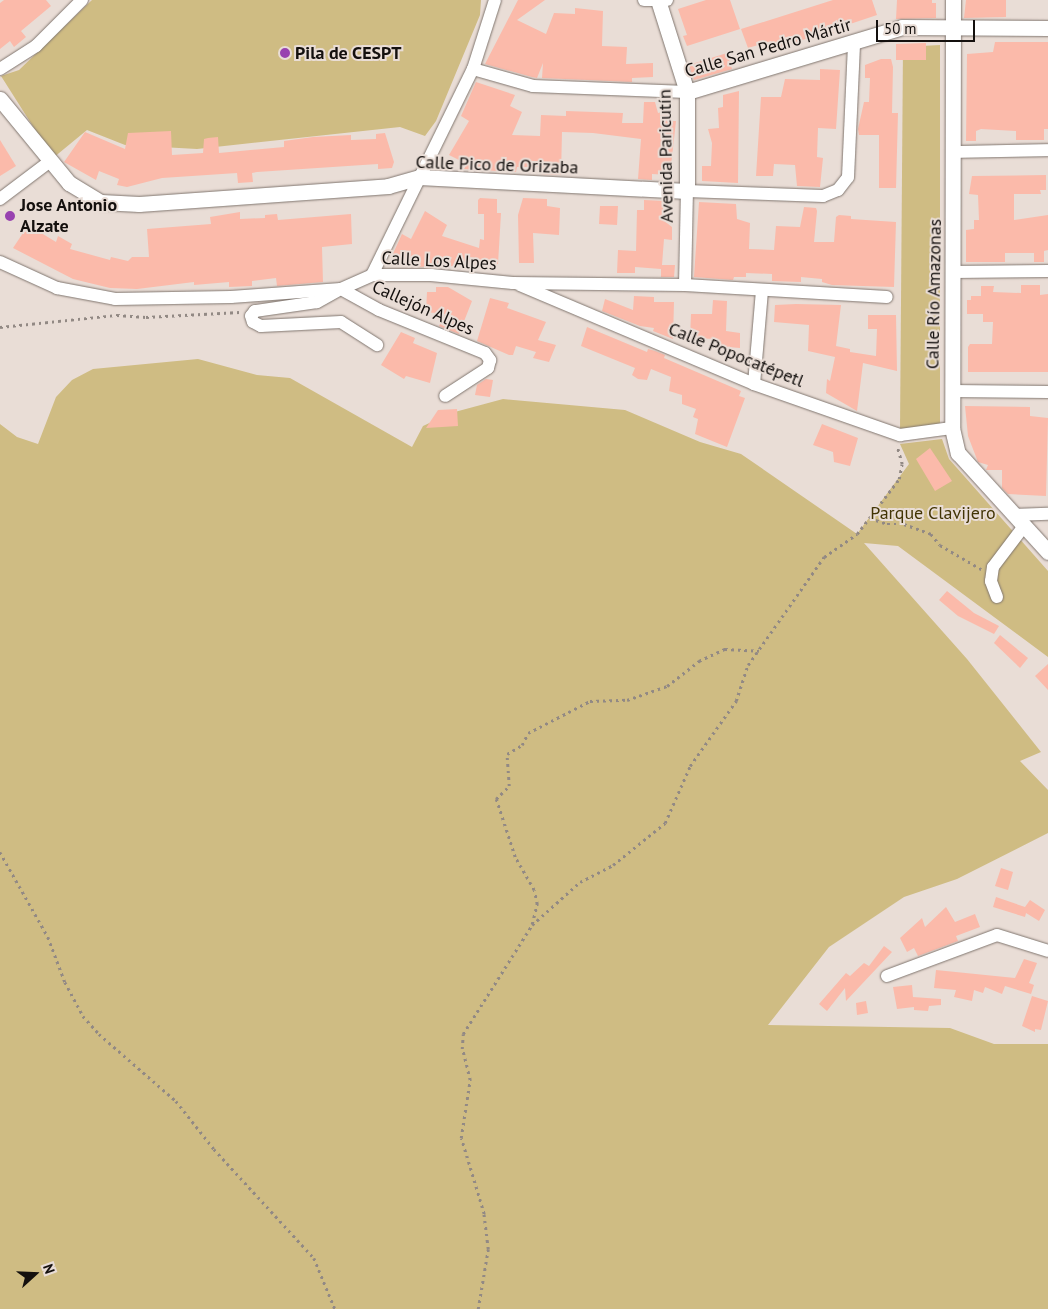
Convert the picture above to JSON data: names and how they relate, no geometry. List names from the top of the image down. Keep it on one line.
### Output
{"streets":{"street":["Calle San Pedro Mártir","Avenida Paricutín","Calle Pico de Orizaba","Calle Los Alpes","Calle Río Amazonas","Callejón Alpes","Calle Popocatépetl"]},"crossings":[["Calle San Pedro Mártir","Avenida Paricutín"],["Calle San Pedro Mártir","Calle Pico de Orizaba"],["Calle San Pedro Mártir","Calle Río Amazonas"],["Avenida Paricutín","Calle Pico de Orizaba"],["Avenida Paricutín","Calle Los Alpes"],["Calle Los Alpes","Callejón Alpes"],["Calle Los Alpes","Calle Popocatépetl"],["Calle Río Amazonas","Calle Popocatépetl"]],"parks":["Parque Clavijero"],"places":["Pila de CESPT","Jose Antonio Alzate"],"scale_bar":"50 m","north":"right"}
